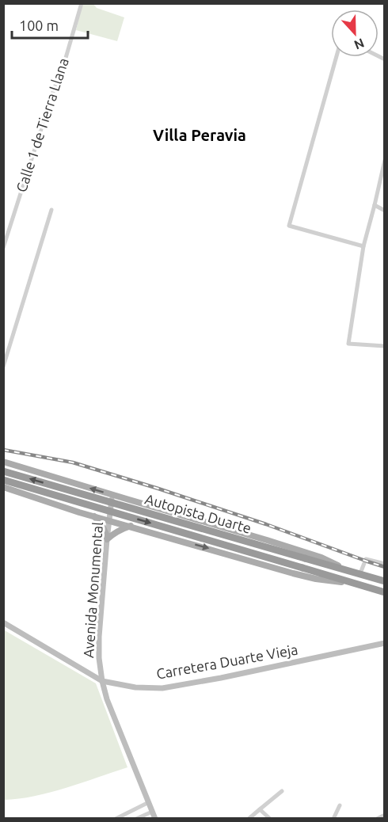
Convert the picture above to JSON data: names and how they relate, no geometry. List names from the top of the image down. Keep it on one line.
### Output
{"streets":{"highway":["Autopista Duarte"],"main road":["Avenida Monumental","Carretera Duarte Vieja"],"street":["Calle 1 de Tierra Llana"]},"crossings":[["Autopista Duarte","Avenida Monumental"],["Avenida Monumental","Carretera Duarte Vieja"]],"districts":["Villa Peravia"],"scale_bar":"100 m","north":"bottom"}
